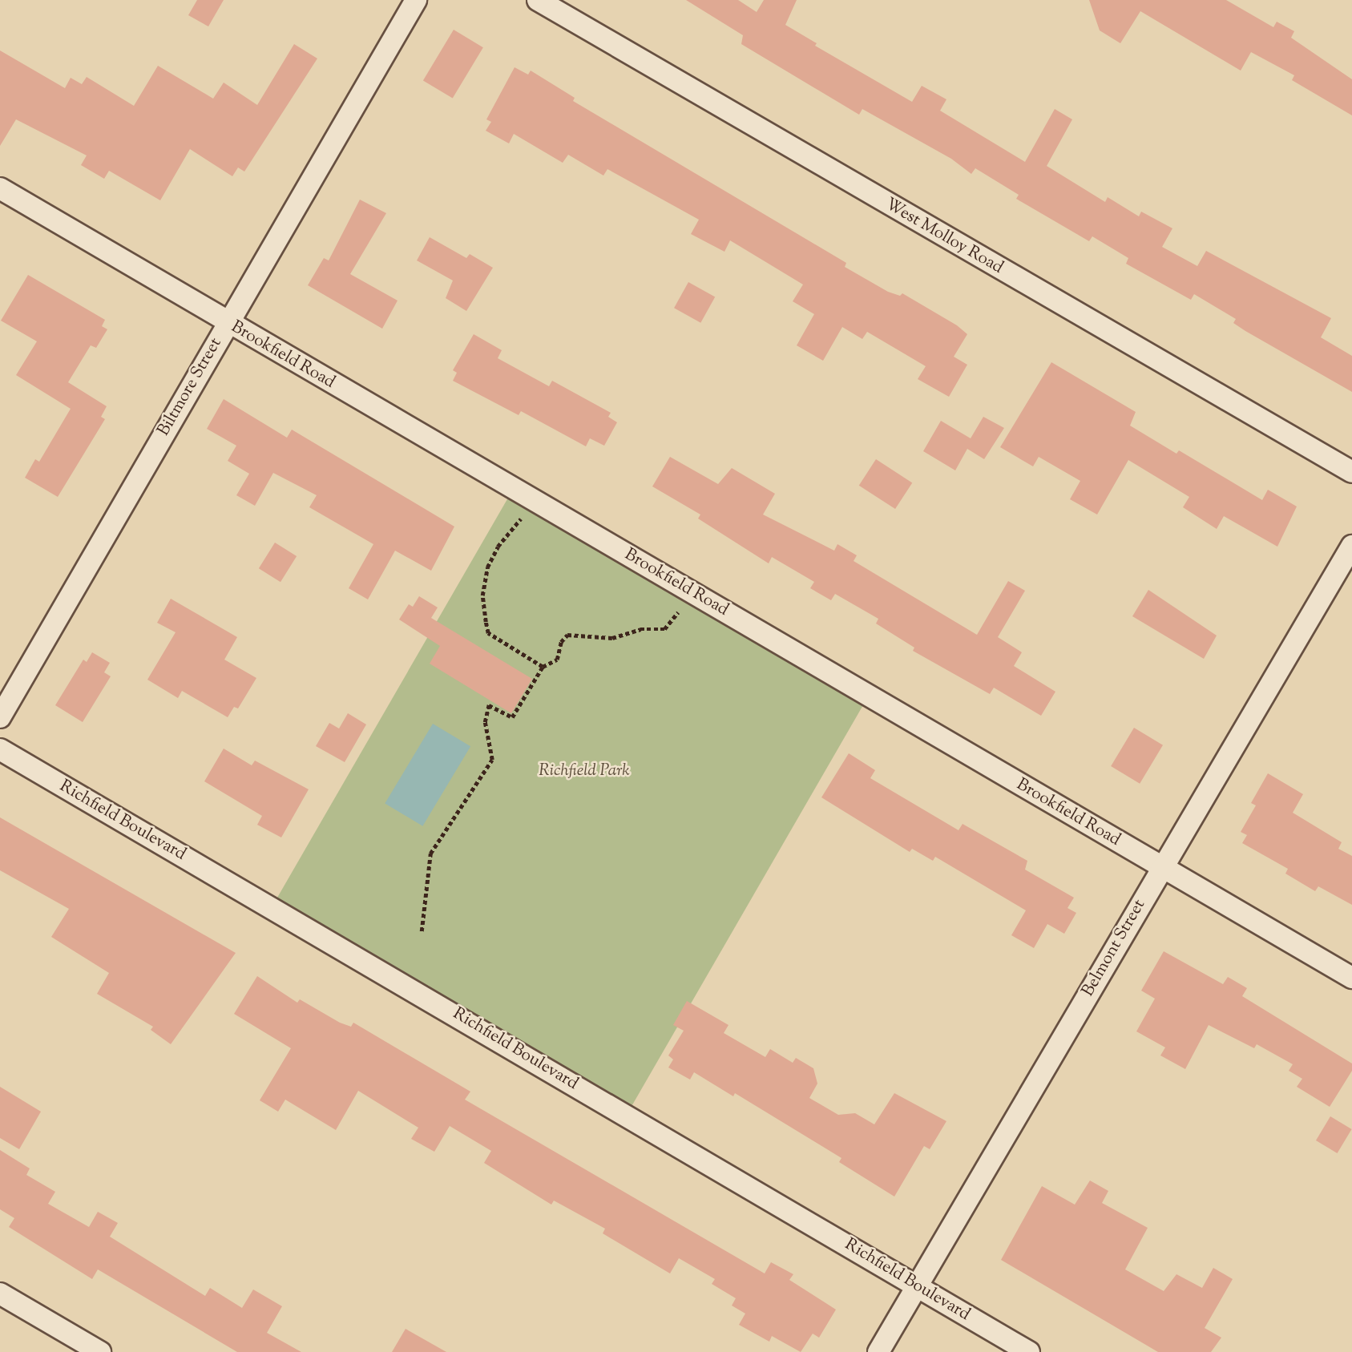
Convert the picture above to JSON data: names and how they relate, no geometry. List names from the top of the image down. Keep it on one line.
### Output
{"streets":{"street":["West Molloy Road","Brookfield Road","Biltmore Street","Richfield Boulevard","Belmont Street"]},"crossings":[["Brookfield Road","Biltmore Street"],["Brookfield Road","Belmont Street"],["Richfield Boulevard","Belmont Street"]],"parks":["Richfield Park"]}
